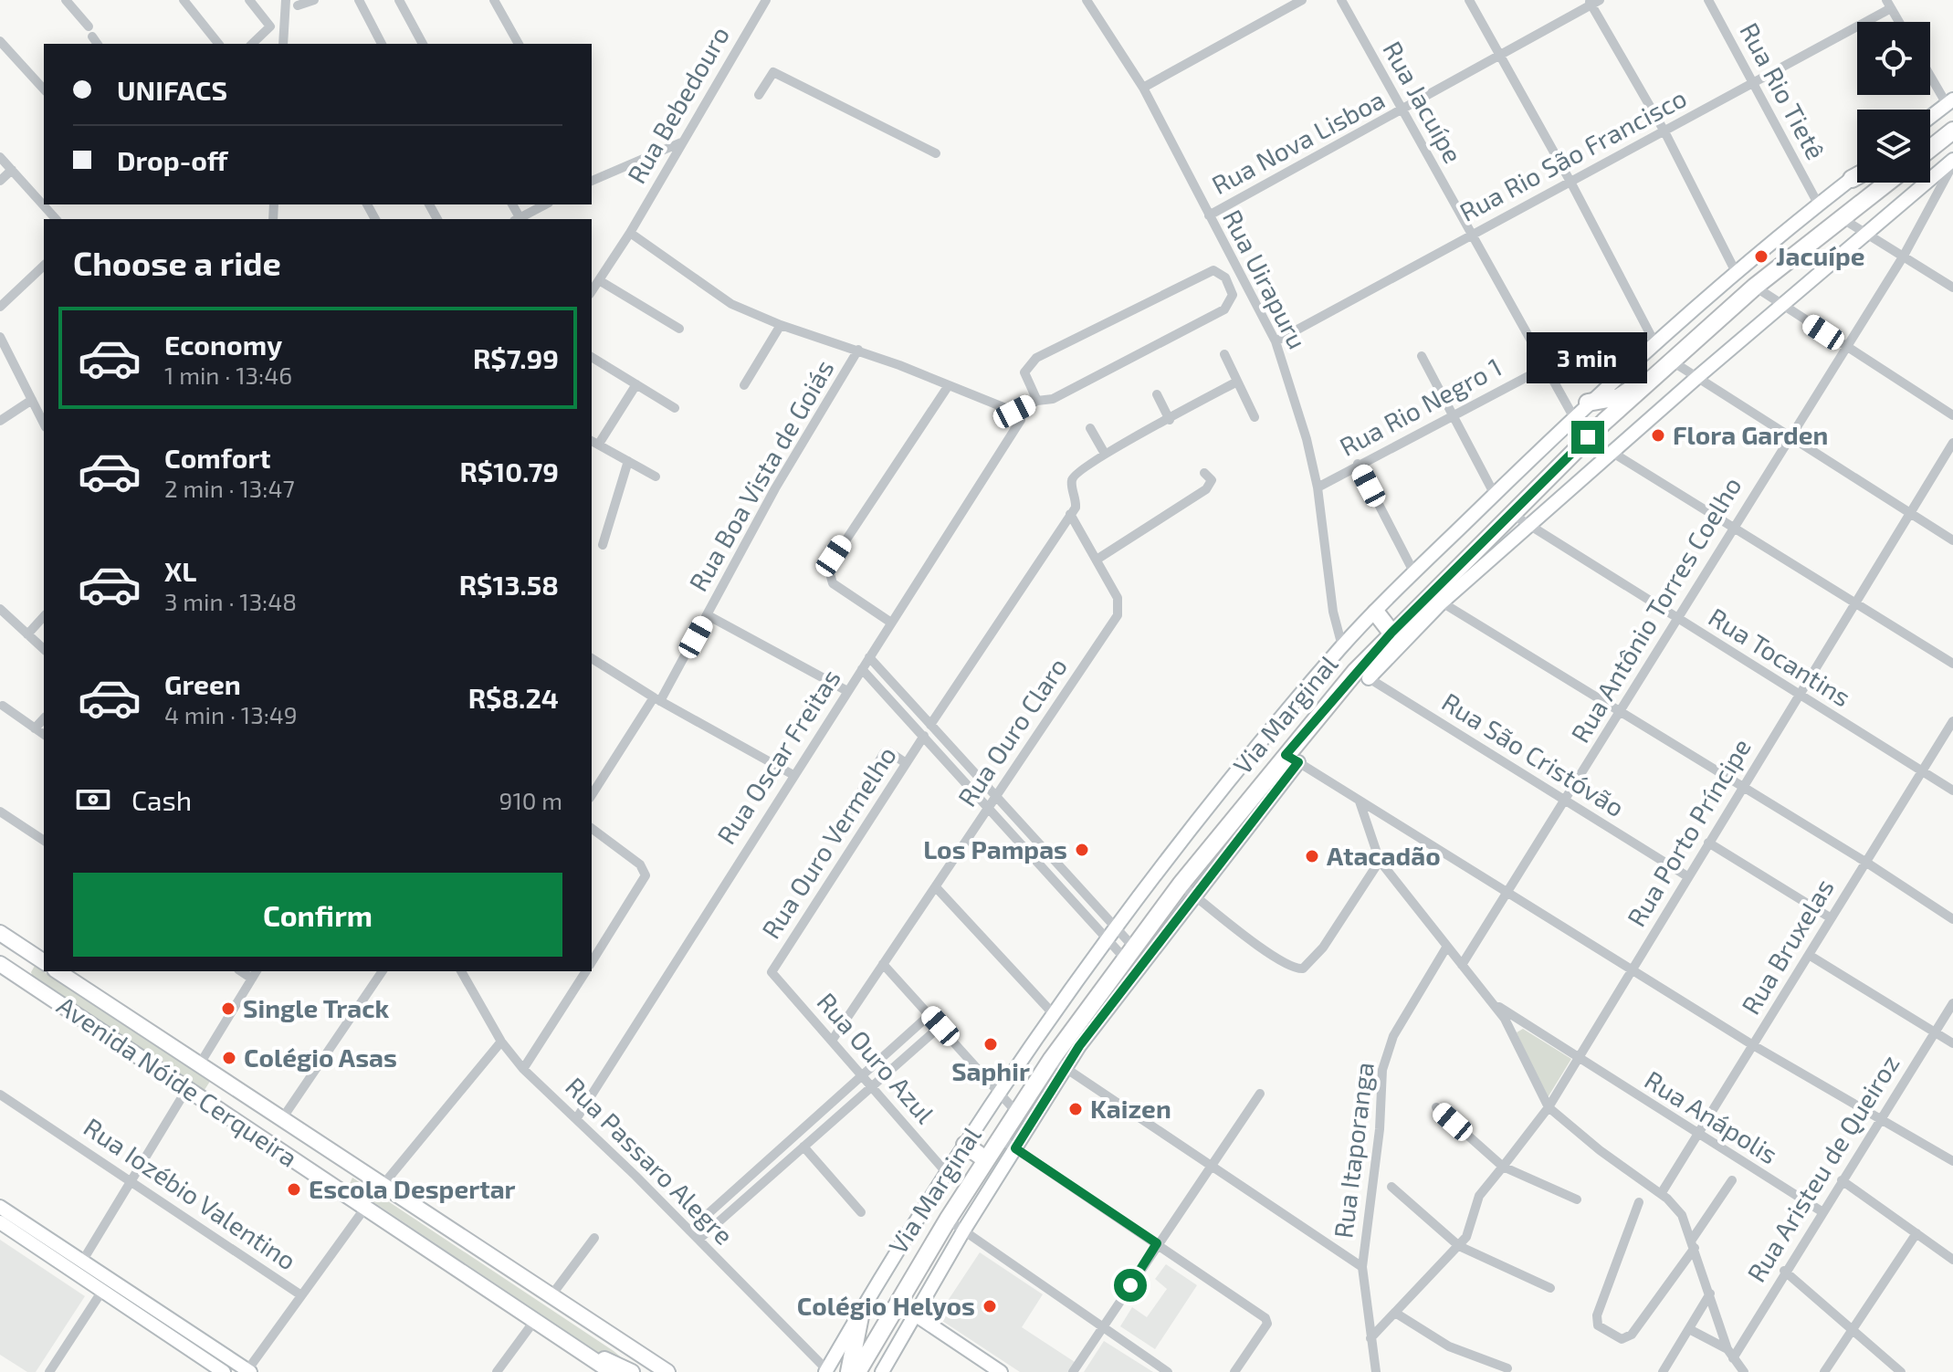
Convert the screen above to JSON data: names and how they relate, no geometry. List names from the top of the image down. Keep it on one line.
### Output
{"streets":{"main road":["Avenida Nóide Cerqueira"],"street":["Rua Rio Tietê","Rua Jacuípe","Rua Bebedouro","Rua Nova Lisboa","Rua Rio São Francisco","Rua Uirapuru","Rua Rio Negro 1","Rua Boa Vista de Goiás","Rua Antônio Torres Coelho","Rua Tocantins","Via Marginal","Rua Ouro Claro","Rua São Cristóvão","Rua Oscar Freitas","Rua Porto Príncipe","Rua Ouro Vermelho","Rua Bruxelas","Rua Ouro Azul","Rua Anápolis","Rua Itaporanga","Rua Passaro Alegre","Rua Aristeu de Queiroz","Rua Iozébio Valentino"]},"crossings":[["Rua Rio Tietê","Rua Rio São Francisco"],["Rua Rio Tietê","Via Marginal"],["Rua Jacuípe","Rua Nova Lisboa"],["Rua Jacuípe","Rua Rio São Francisco"],["Rua Jacuípe","Rua Rio Negro 1"],["Rua Jacuípe","Via Marginal"],["Rua Nova Lisboa","Rua Uirapuru"],["Rua Rio São Francisco","Rua Uirapuru"],["Rua Uirapuru","Rua Rio Negro 1"],["Rua Uirapuru","Via Marginal"],["Rua Antônio Torres Coelho","Rua Tocantins"],["Rua Antônio Torres Coelho","Rua São Cristóvão"],["Rua Tocantins","Rua Porto Príncipe"],["Rua Tocantins","Rua Bruxelas"],["Via Marginal","Rua Ouro Azul"],["Via Marginal","Rua Passaro Alegre"],["Rua Ouro Claro","Rua Ouro Azul"],["Rua São Cristóvão","Rua Porto Príncipe"],["Rua Oscar Freitas","Rua Passaro Alegre"],["Rua Porto Príncipe","Rua Anápolis"],["Rua Porto Príncipe","Rua Itaporanga"],["Rua Ouro Vermelho","Rua Ouro Azul"],["Rua Bruxelas","Rua Anápolis"],["Avenida Nóide Cerqueira","Rua Iozébio Valentino"],["Rua Anápolis","Rua Aristeu de Queiroz"]],"places":["Jacuípe","Flora Garden","Los Pampas","Atacadão","Single Track","Saphir","Colégio Asas","Kaizen","Escola Despertar","Colégio Helyos"],"page":{"banner":["UNIFACS","Drop-off"],"heading":"Choose a ride","list":[{"name":"Economy","note":"1 min · 13:46","value":"R$7.99"},{"name":"Comfort","note":"2 min · 13:47","value":"R$10.79"},{"name":"XL","note":"3 min · 13:48","value":"R$13.58"},{"name":"Green","note":"4 min · 13:49","value":"R$8.24"}],"bubble":"3 min","pay":["Cash","910 m"],"buttons":"Confirm"}}
